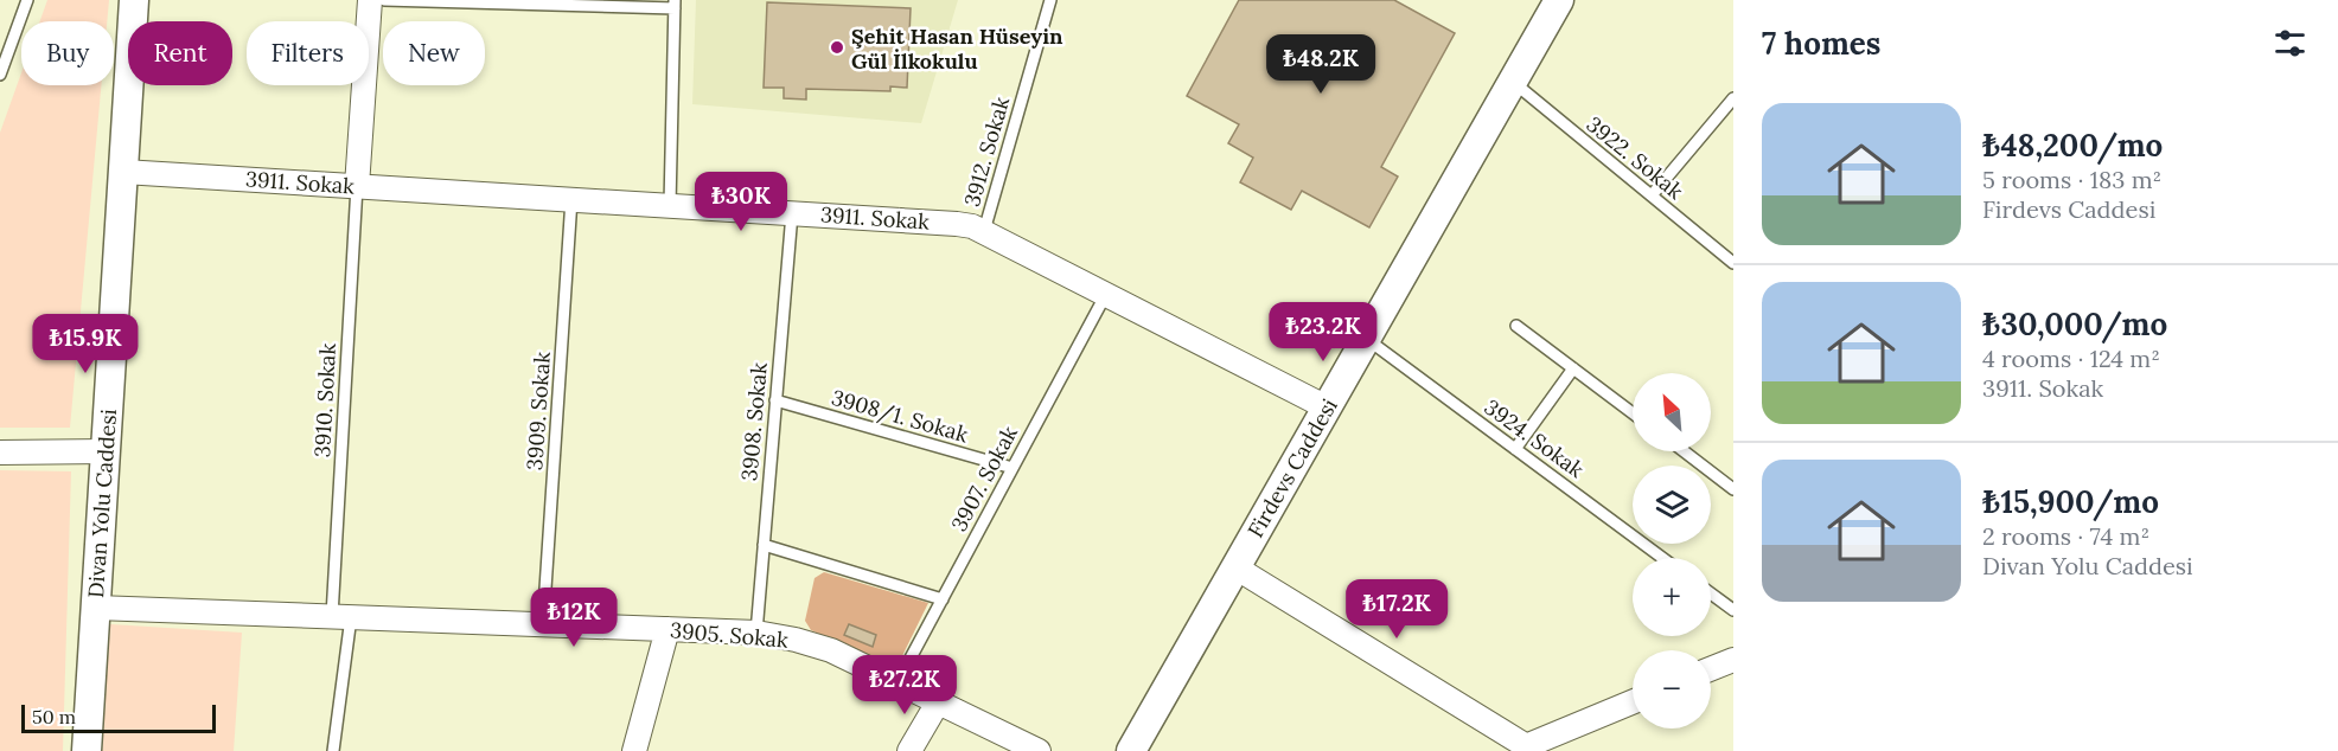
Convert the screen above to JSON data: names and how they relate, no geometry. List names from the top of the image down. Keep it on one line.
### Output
{"streets":{"street":["3911. Sokak","Firdevs Caddesi","Divan Yolu Caddesi","3905. Sokak"],"lane":["3912. Sokak","3922. Sokak","3910. Sokak","3909. Sokak","3908/1. Sokak","3908. Sokak","3924. Sokak","3907. Sokak"]},"crossings":[["3912. Sokak","3911. Sokak"],["3922. Sokak","Firdevs Caddesi"],["3911. Sokak","3910. Sokak"],["3911. Sokak","3909. Sokak"],["3911. Sokak","3908. Sokak"],["3911. Sokak","Firdevs Caddesi"],["3911. Sokak","3907. Sokak"],["3911. Sokak","Divan Yolu Caddesi"],["3910. Sokak","3905. Sokak"],["3909. Sokak","3905. Sokak"],["3908/1. Sokak","3908. Sokak"],["3908/1. Sokak","3907. Sokak"],["3908. Sokak","3905. Sokak"],["3924. Sokak","Firdevs Caddesi"],["3907. Sokak","3905. Sokak"],["Divan Yolu Caddesi","3905. Sokak"]],"places":["Şehit Hasan Hüseyin Gül İlkokulu"],"scale_bar":"50 m","north":"top left","page":{"heading":"7 homes","chip":["Buy","Rent","Filters","New"],"price":["₺48.2K","₺30K","₺23.2K","₺15.9K","₺17.2K","₺12K","₺27.2K"],"list":[{"name":"₺48,200/mo","note":"5 rooms · 183 m² · Firdevs Caddesi"},{"name":"₺30,000/mo","note":"4 rooms · 124 m² · 3911. Sokak"},{"name":"₺15,900/mo","note":"2 rooms · 74 m² · Divan Yolu Caddesi"}],"map_buttons":["+","−"],"scale":"50 m"}}
